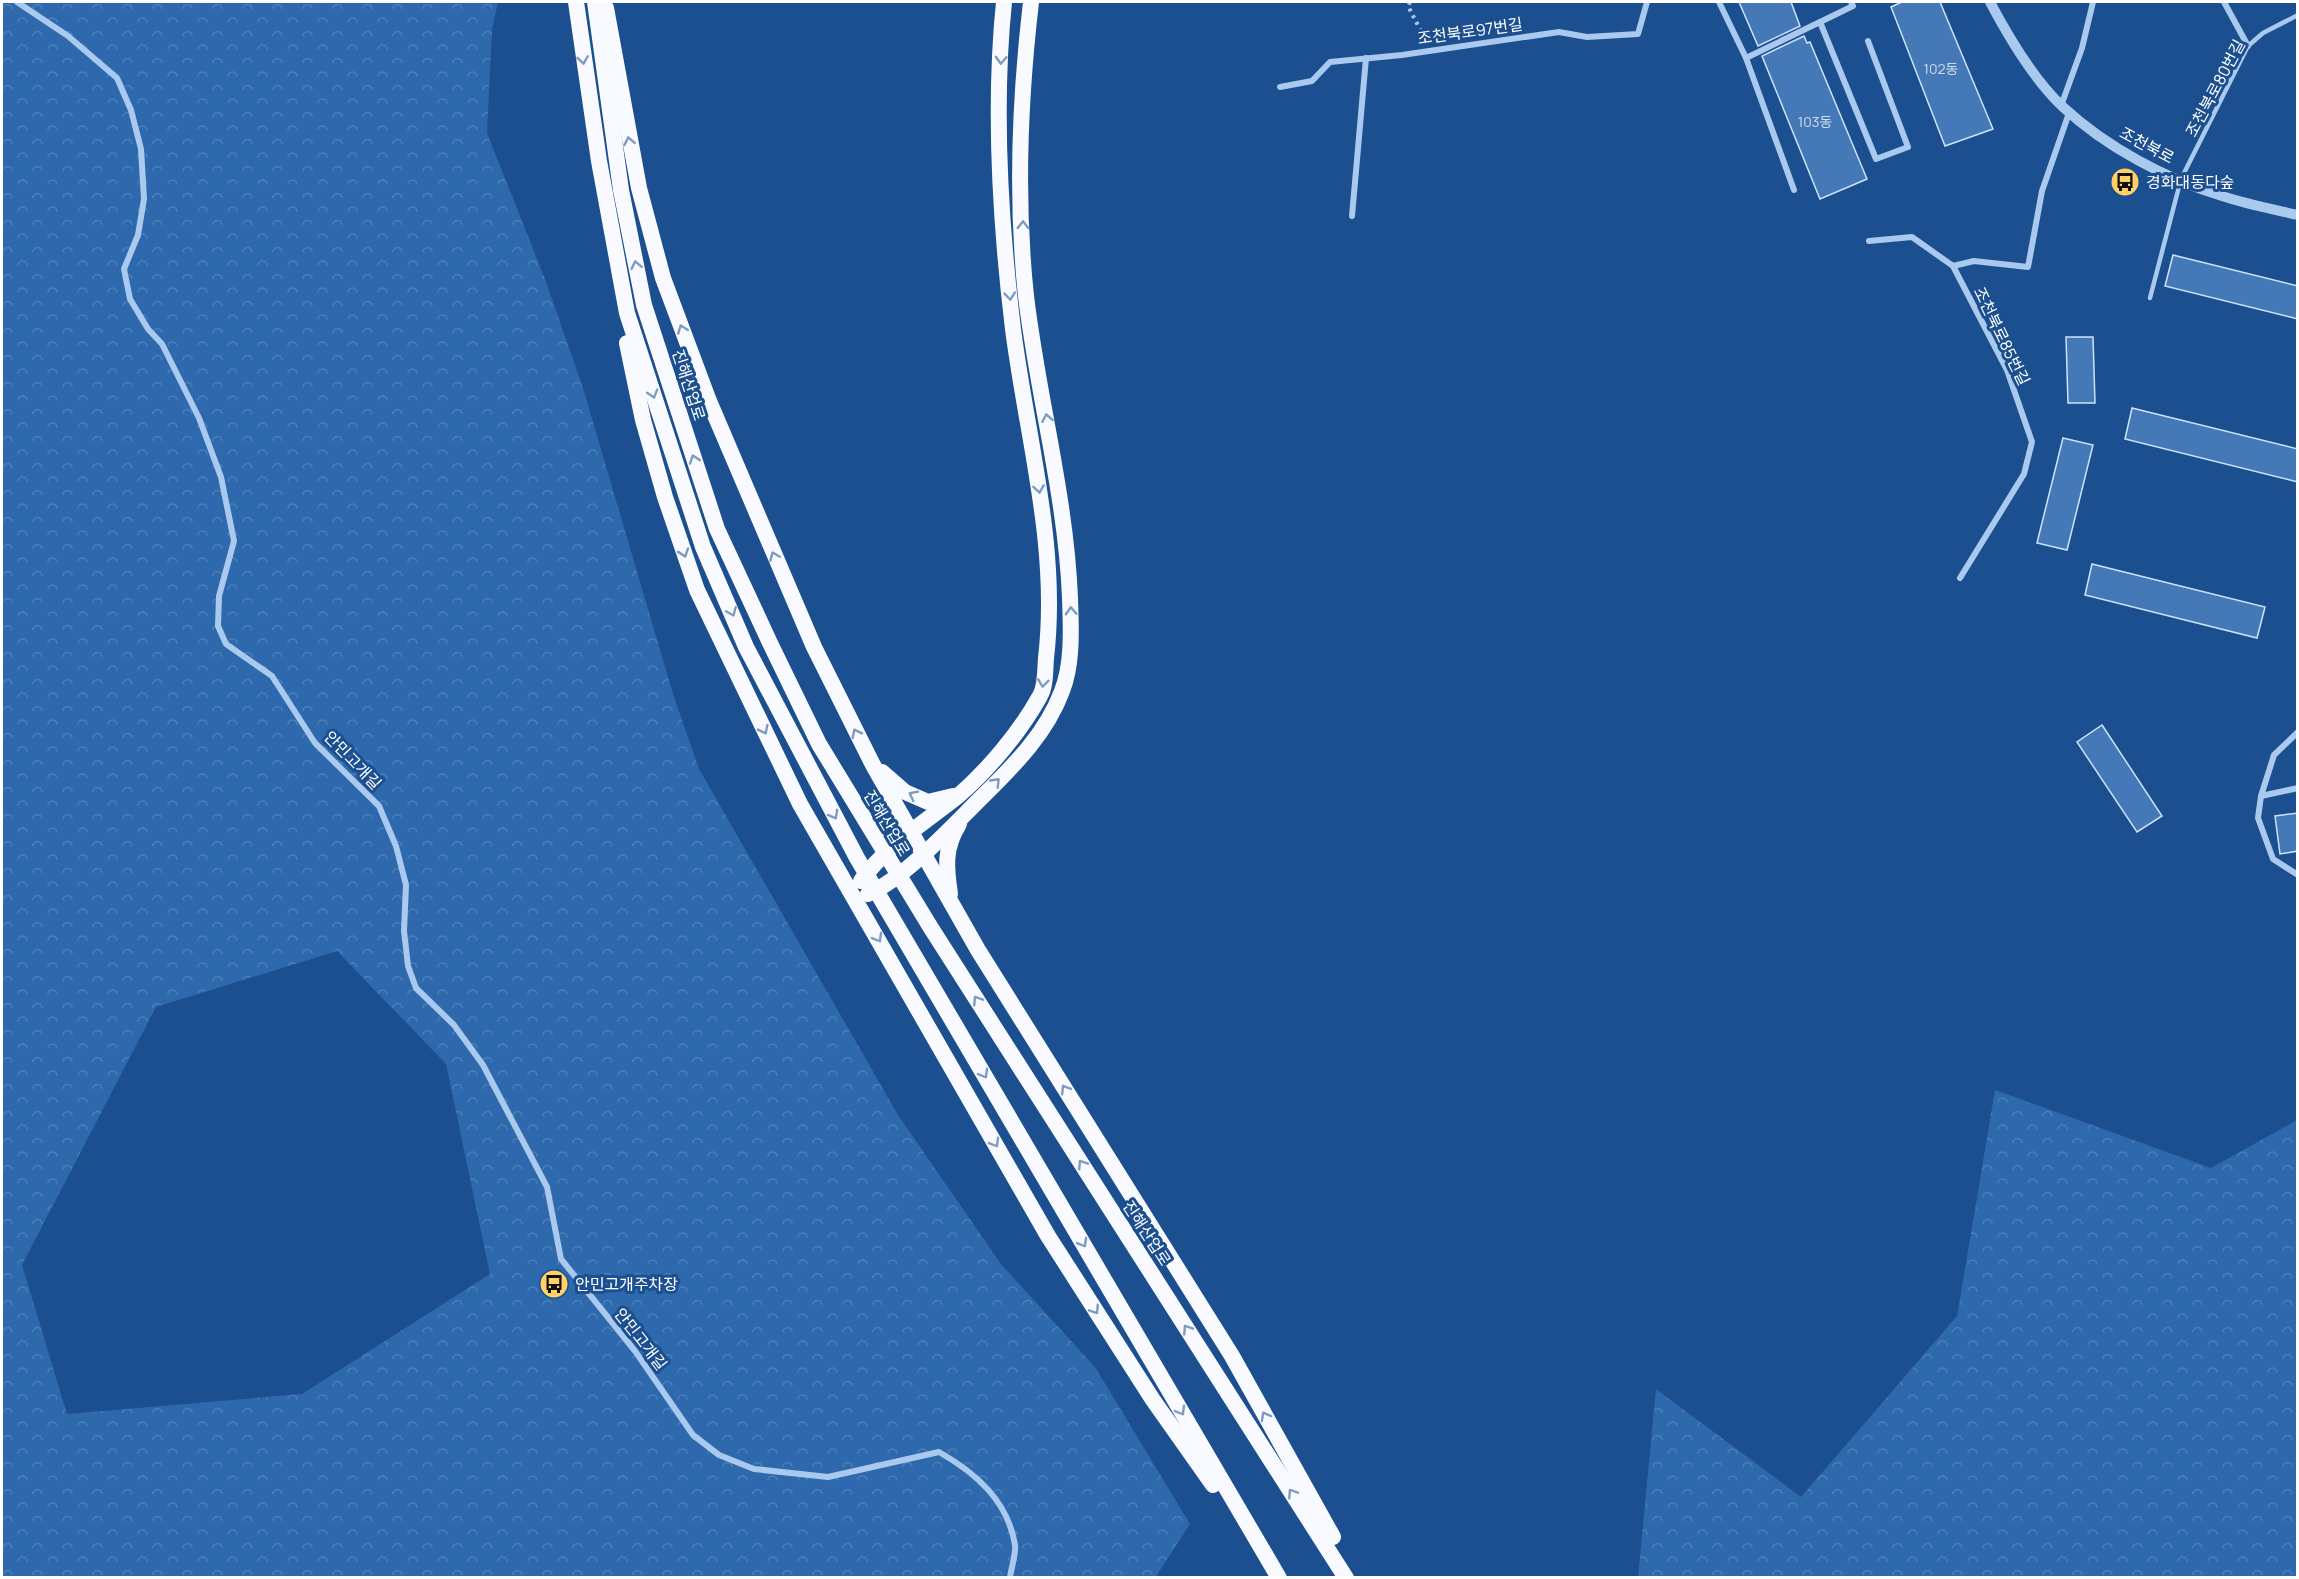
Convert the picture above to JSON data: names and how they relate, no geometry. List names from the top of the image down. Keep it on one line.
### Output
{"streets":{"highway":["진해산업로"],"street":["조천북로97번길","조천북로","조천북로85번길","안민고개길"],"lane":["조천북로80번길"]},"crossings":[["조천북로80번길","조천북로"],["조천북로","조천북로85번길"]],"places":{"bus stop":["경화대동다숲","안민고개주차장"]},"house_numbers":["102동","103동"]}
